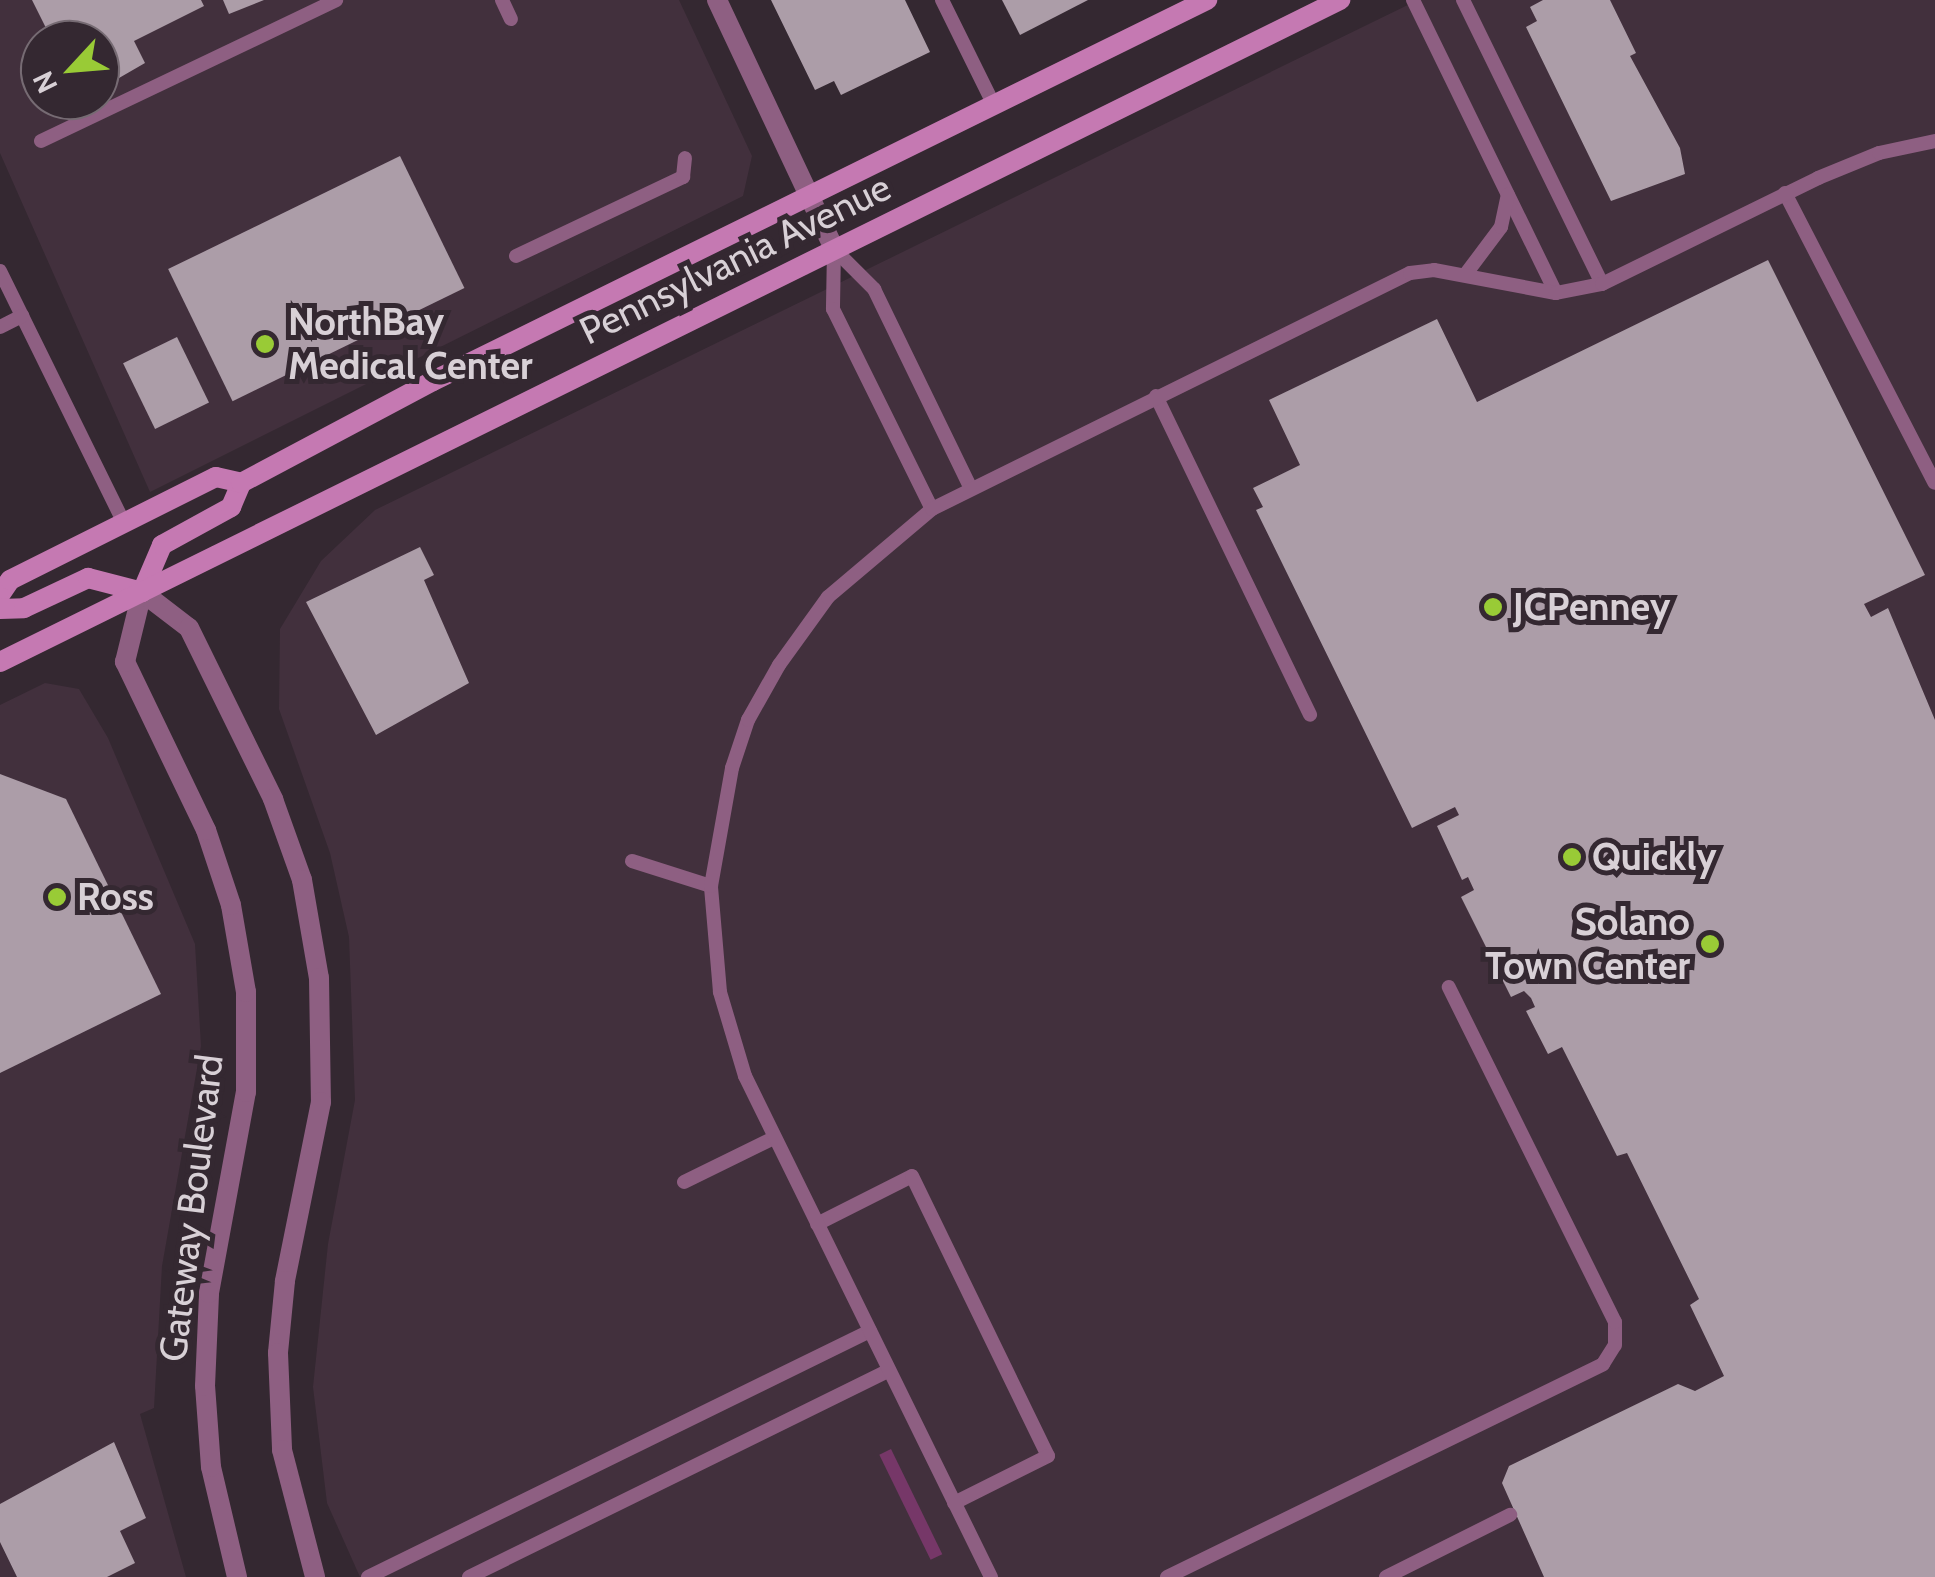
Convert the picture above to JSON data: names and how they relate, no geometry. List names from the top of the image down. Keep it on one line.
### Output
{"streets":{"main road":["Pennsylvania Avenue"],"street":["Gateway Boulevard"]},"crossings":[["Pennsylvania Avenue","Gateway Boulevard"]],"places":["NorthBay Medical Center","JCPenney","Quickly","Ross","Solano Town Center"],"north":"bottom left"}
